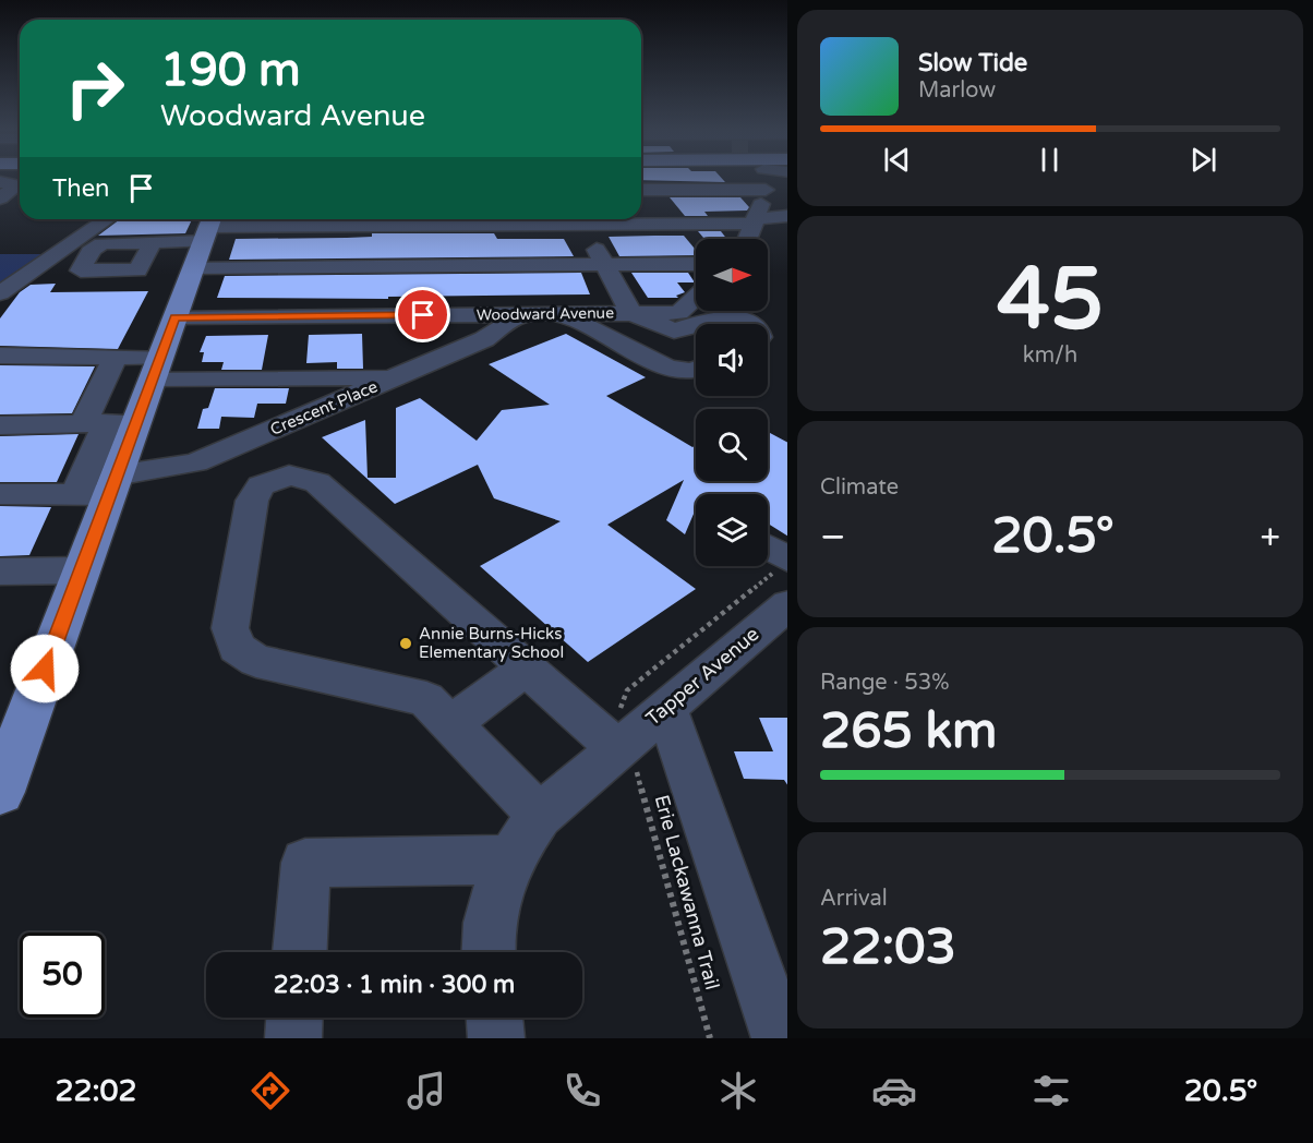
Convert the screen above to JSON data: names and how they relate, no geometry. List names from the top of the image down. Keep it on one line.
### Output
{"streets":{"street":["Woodward Avenue","Crescent Place","Tapper Avenue"],"path":["Erie Lackawanna Trail"]},"crossings":[["Woodward Avenue","Crescent Place"],["Tapper Avenue","Erie Lackawanna Trail"]],"places":["Annie Burns-Hicks Elementary School"],"north":"right","page":{"turn":["190 m","Woodward Avenue"],"song":["Slow Tide","Marlow"],"then":"Then","tile":[["45","km/h"],"Climate",["Range · 53%","265 km"],["Arrival","22:03"]],"heat":["−","20.5°","+"],"limit":"50","trip":"22:03 · 1 min · 300 m","tabs":["22:02","20.5°"]}}
